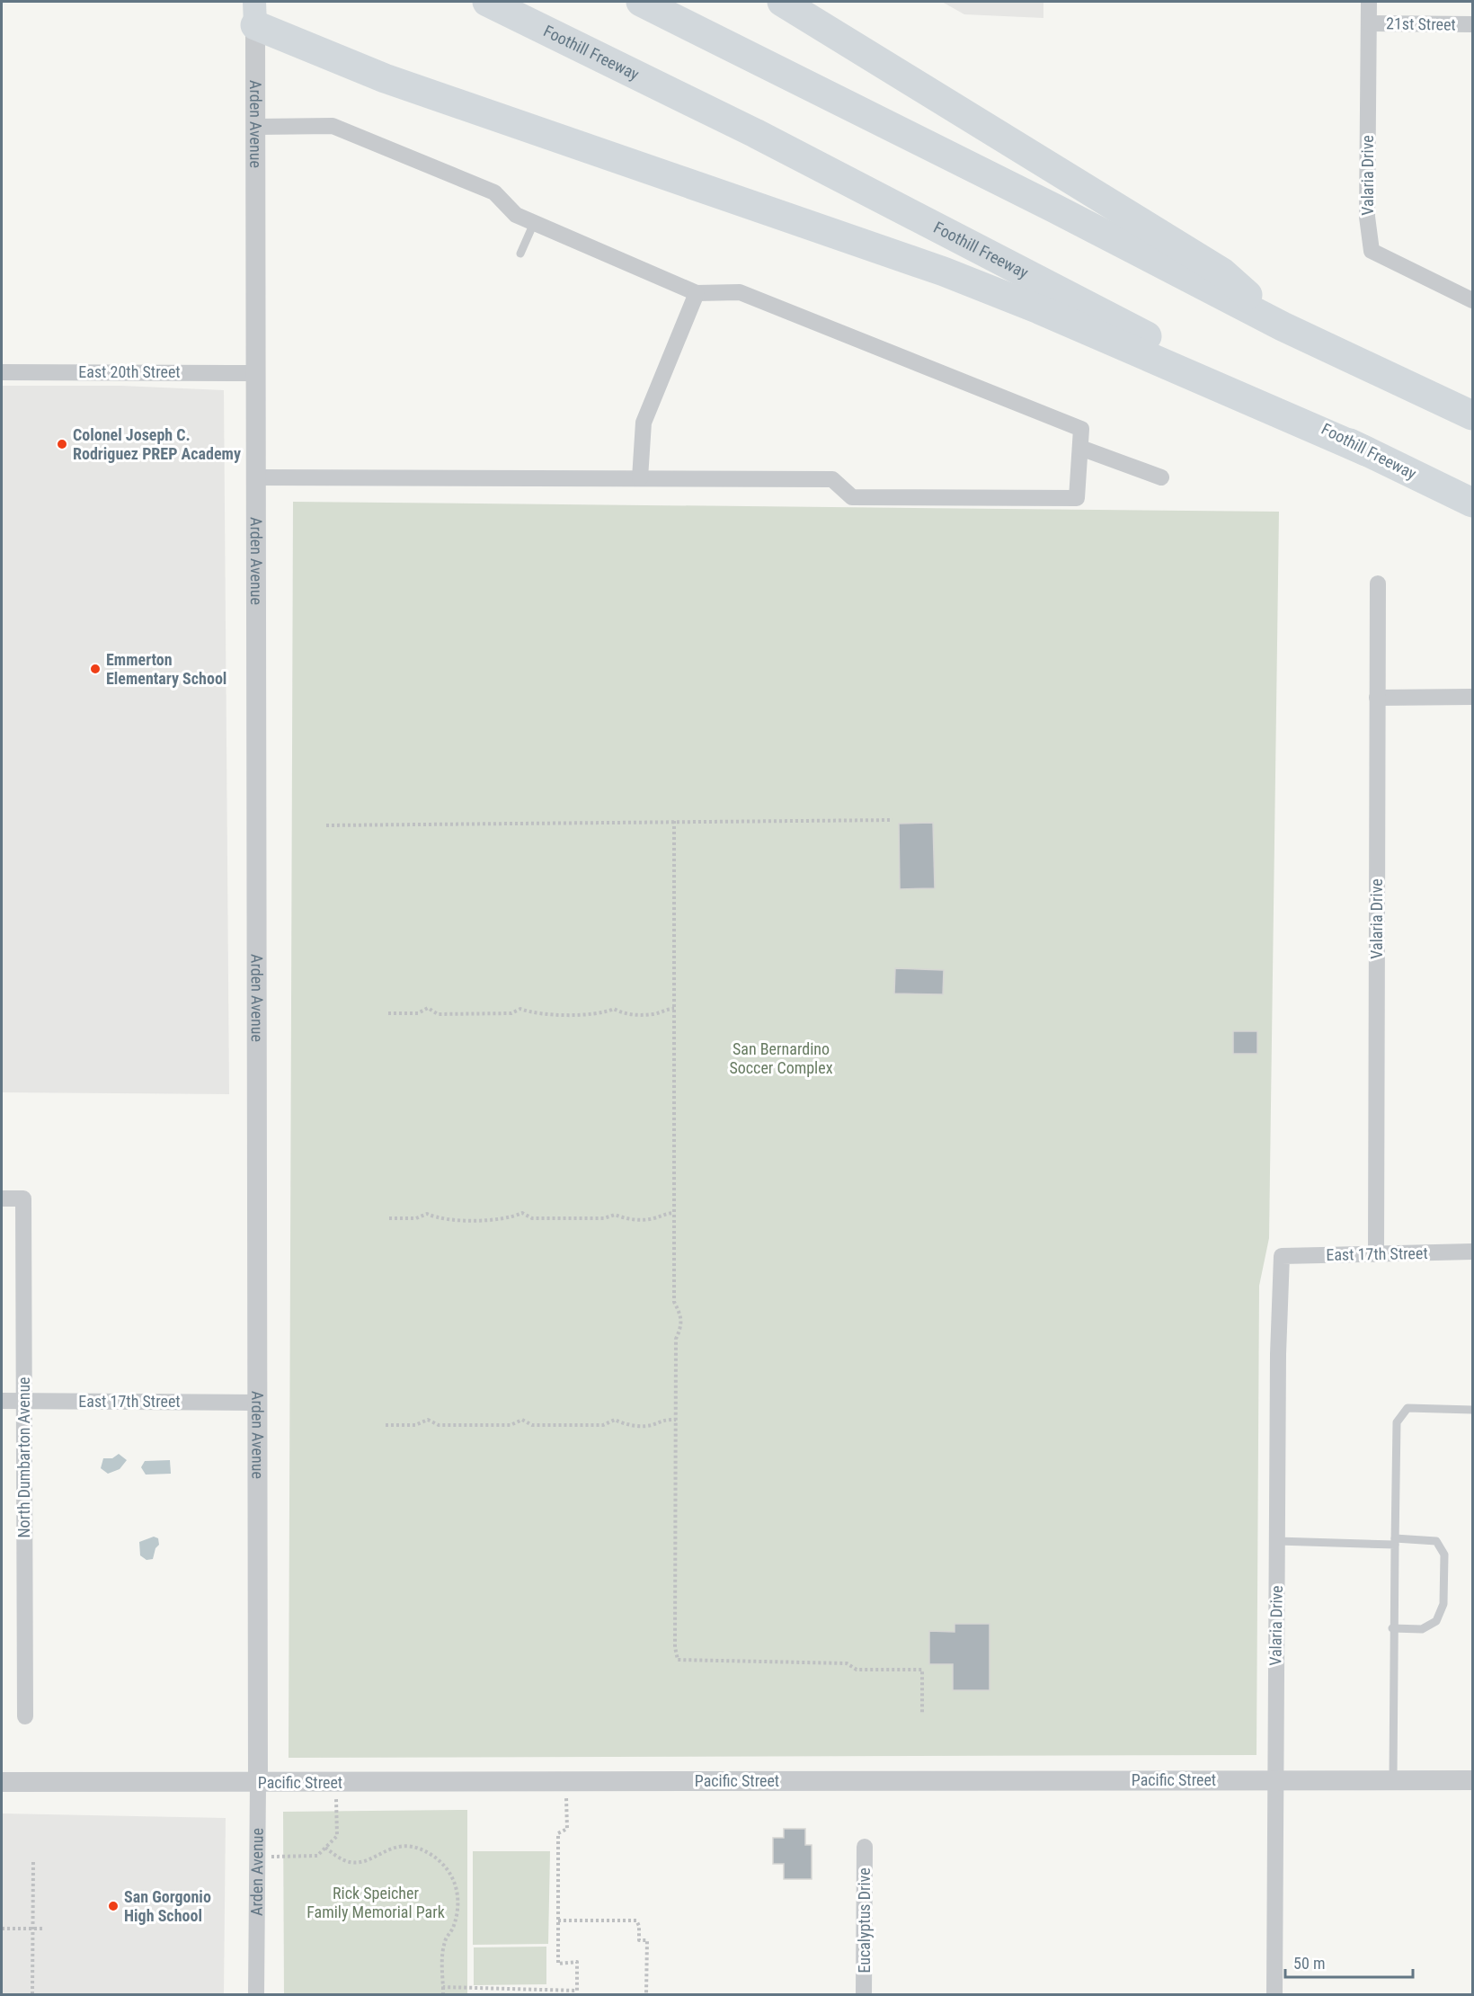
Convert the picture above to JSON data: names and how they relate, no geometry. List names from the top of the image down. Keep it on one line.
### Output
{"streets":{"highway":["Foothill Freeway"],"street":["21st Street","Arden Avenue","Valaria Drive","East 20th Street","East 17th Street","North Dumbarton Avenue","Pacific Street","Eucalyptus Drive"]},"crossings":[["21st Street","Valaria Drive"],["Arden Avenue","East 20th Street"],["Arden Avenue","East 17th Street"],["Arden Avenue","Pacific Street"],["Valaria Drive","East 17th Street"],["Valaria Drive","Pacific Street"],["East 17th Street","North Dumbarton Avenue"]],"parks":["San Bernardino Soccer Complex","Rick Speicher Family Memorial Park"],"places":["Colonel Joseph C. Rodriguez PREP Academy","Emmerton Elementary School","San Gorgonio High School"],"scale_bar":"50 m"}
